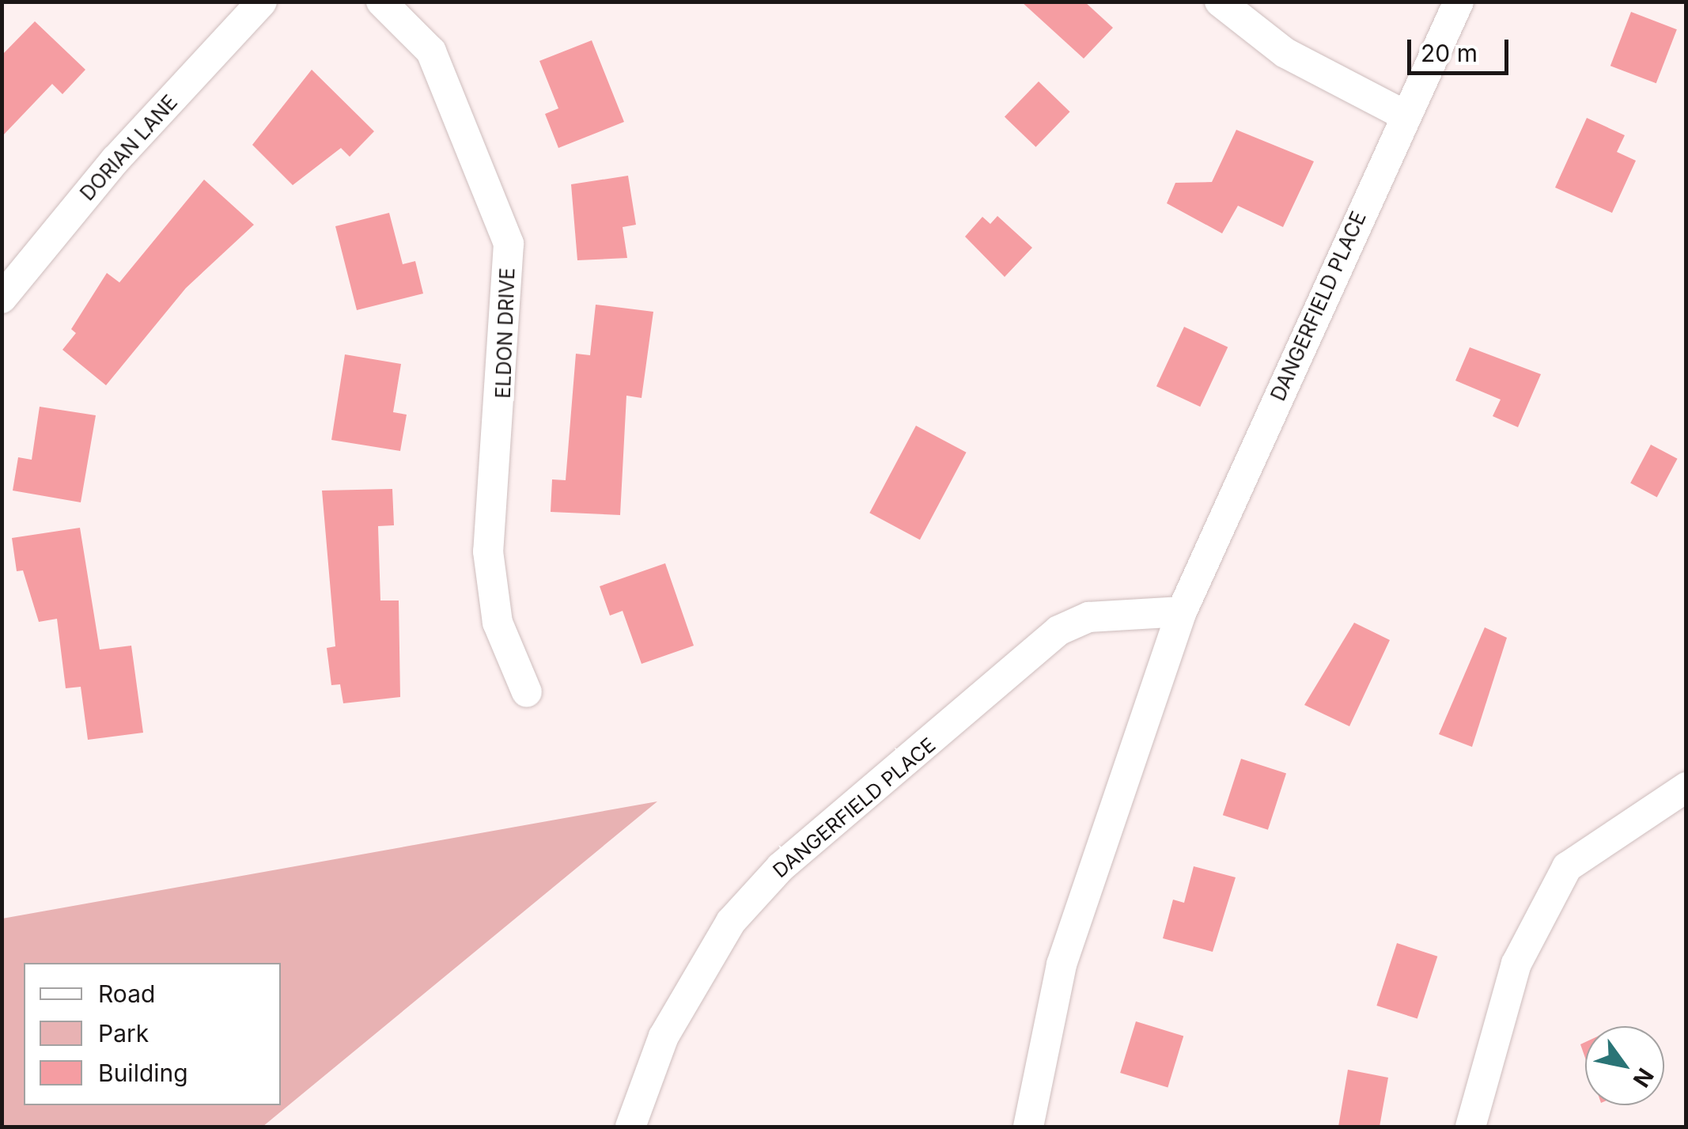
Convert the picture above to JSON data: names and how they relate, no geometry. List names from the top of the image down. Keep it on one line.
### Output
{"streets":{"street":["DORIAN LANE","DANGERFIELD PLACE","ELDON DRIVE"]},"legend":["Road","Park","Building"],"scale_bar":"20 m","north":"bottom right"}
